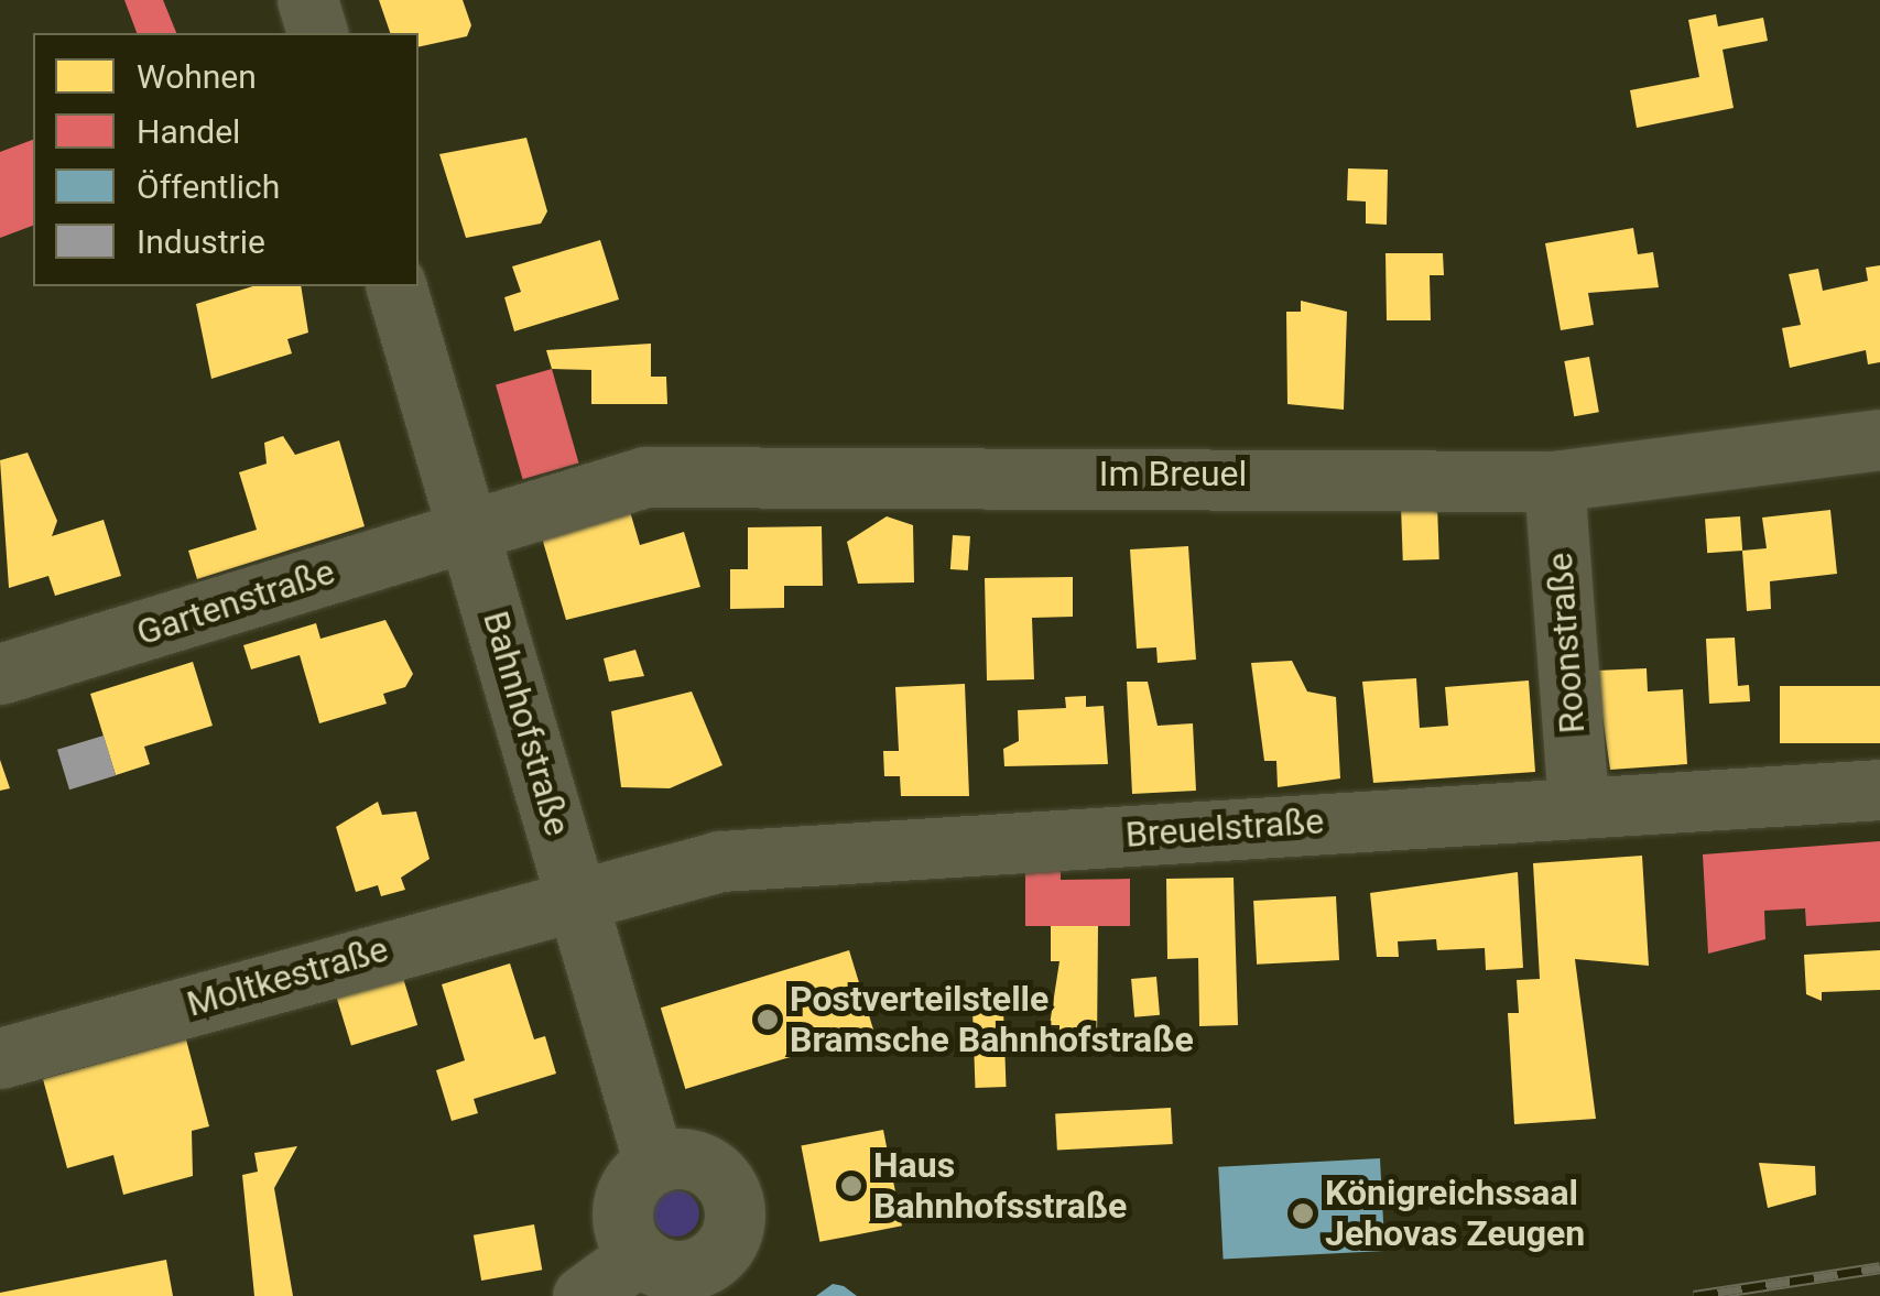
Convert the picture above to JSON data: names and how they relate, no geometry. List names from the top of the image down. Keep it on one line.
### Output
{"streets":{"street":["Im Breuel","Gartenstraße","Roonstraße","Bahnhofstraße","Breuelstraße","Moltkestraße"]},"crossings":[["Im Breuel","Gartenstraße"],["Im Breuel","Roonstraße"],["Im Breuel","Bahnhofstraße"],["Gartenstraße","Bahnhofstraße"],["Roonstraße","Breuelstraße"],["Bahnhofstraße","Breuelstraße"],["Bahnhofstraße","Moltkestraße"],["Breuelstraße","Moltkestraße"]],"places":["Postverteilstelle Bramsche Bahnhofstraße","Haus Bahnhofsstraße","Königreichssaal Jehovas Zeugen"],"legend":["Wohnen","Handel","Öffentlich","Industrie"]}
